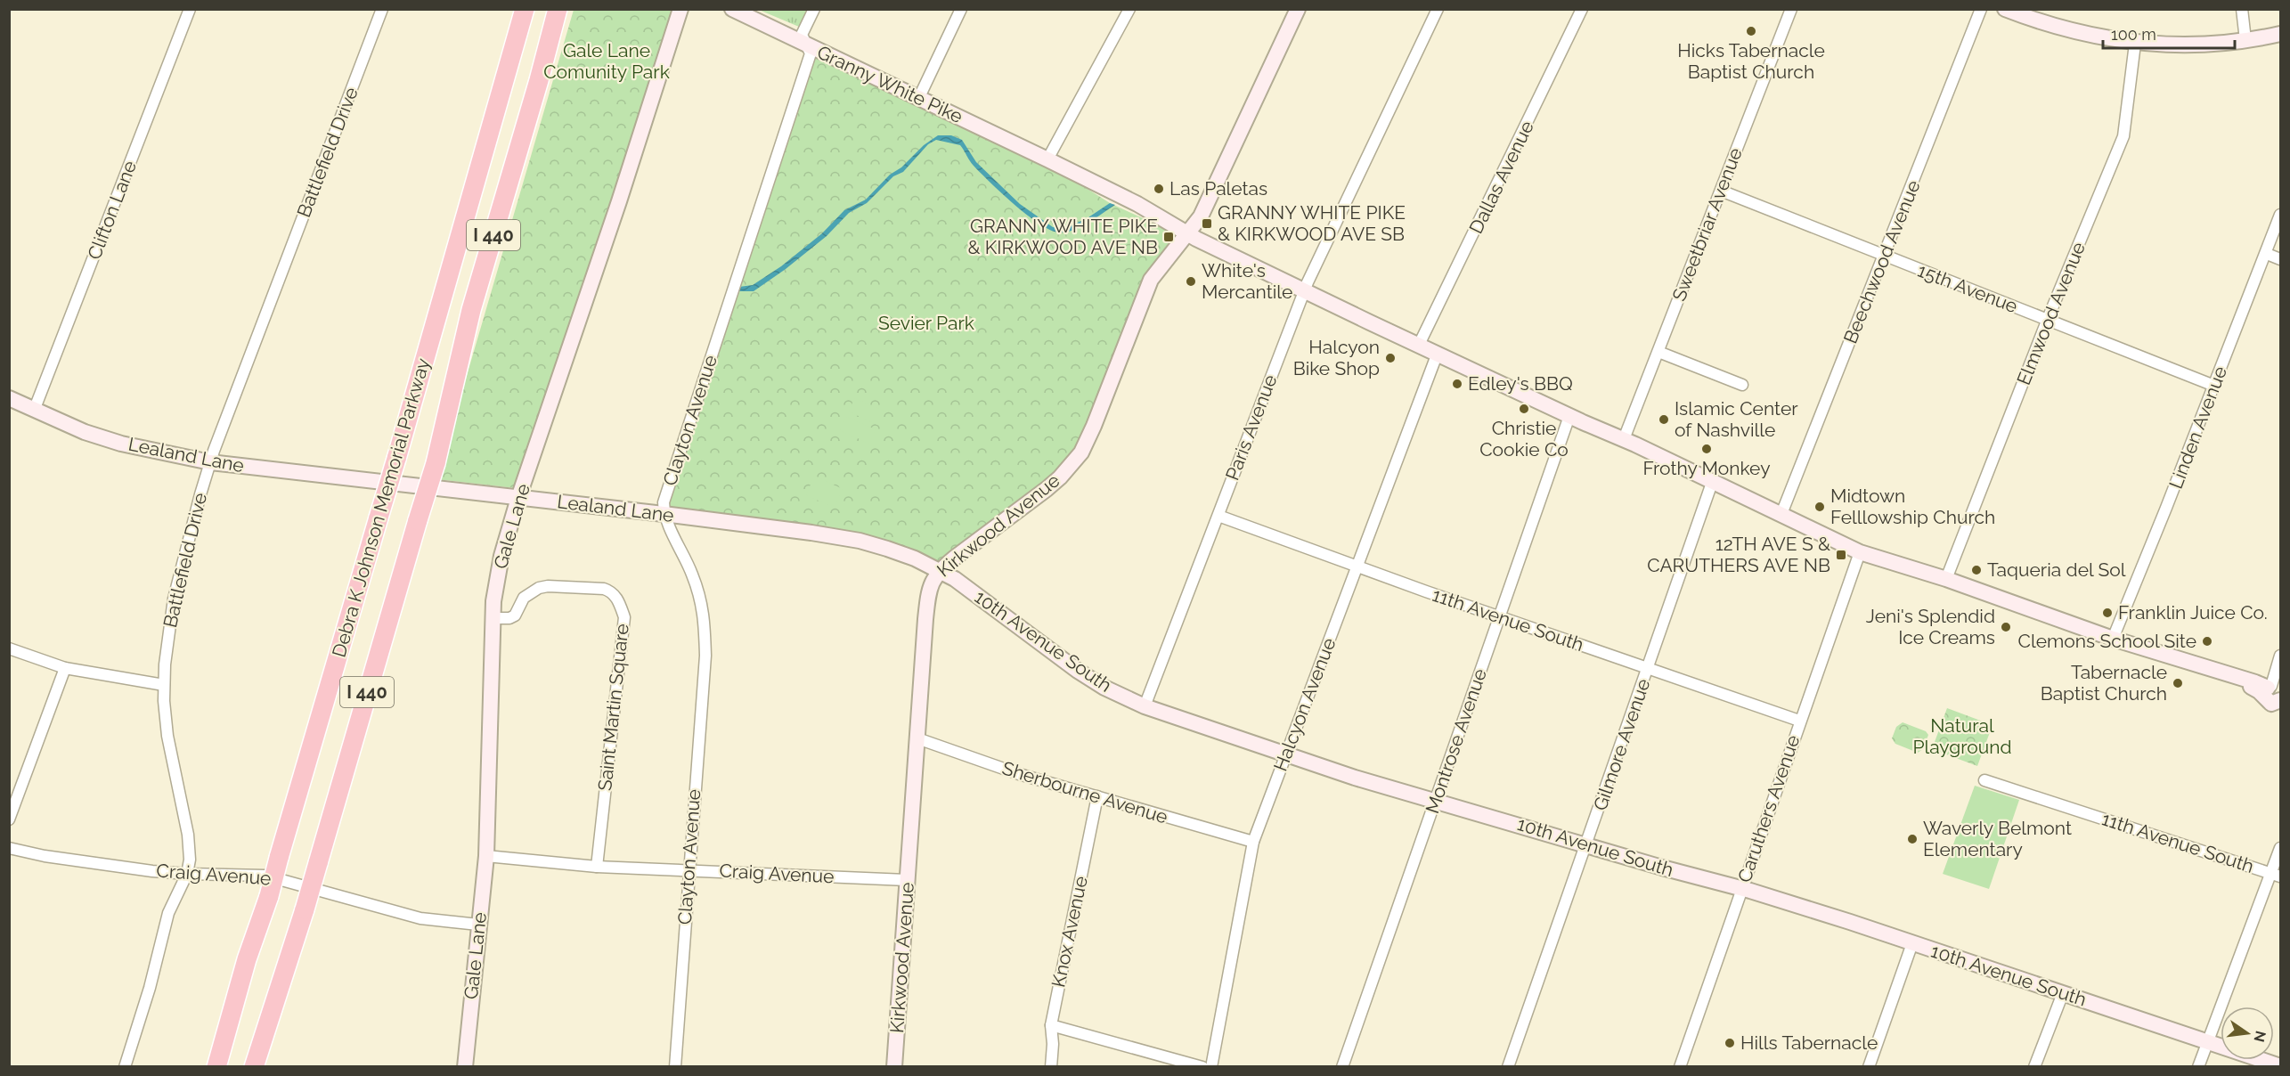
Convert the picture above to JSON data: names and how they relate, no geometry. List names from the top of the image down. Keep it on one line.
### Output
{"streets":{"highway":["I 440","Debra K Johnson Memorial Parkway"],"street":["Granny White Pike","Battlefield Drive","Dallas Avenue","Clifton Lane","Sweetbriar Avenue","Beechwood Avenue","15th Avenue","Elmwood Avenue","Clayton Avenue","Paris Avenue","Linden Avenue","Lealand Lane","Kirkwood Avenue","Gale Lane","11th Avenue South","10th Avenue South","Halcyon Avenue","Saint Martin Square","Montrose Avenue","Gilmore Avenue","Sherbourne Avenue","Caruthers Avenue","Craig Avenue","Knox Avenue"]},"crossings":[["Granny White Pike","Dallas Avenue"],["Granny White Pike","Sweetbriar Avenue"],["Granny White Pike","Beechwood Avenue"],["Granny White Pike","Elmwood Avenue"],["Granny White Pike","Clayton Avenue"],["Granny White Pike","Paris Avenue"],["Granny White Pike","Linden Avenue"],["Granny White Pike","Kirkwood Avenue"],["Granny White Pike","Halcyon Avenue"],["Granny White Pike","Montrose Avenue"],["Granny White Pike","Gilmore Avenue"],["Granny White Pike","Caruthers Avenue"],["Battlefield Drive","Lealand Lane"],["Battlefield Drive","Craig Avenue"],["Clifton Lane","Lealand Lane"],["Sweetbriar Avenue","15th Avenue"],["Beechwood Avenue","15th Avenue"],["15th Avenue","Elmwood Avenue"],["15th Avenue","Linden Avenue"],["Clayton Avenue","Lealand Lane"],["Clayton Avenue","Craig Avenue"],["Paris Avenue","11th Avenue South"],["Paris Avenue","10th Avenue South"],["Lealand Lane","Kirkwood Avenue"],["Lealand Lane","Gale Lane"],["Lealand Lane","10th Avenue South"],["Kirkwood Avenue","10th Avenue South"],["Kirkwood Avenue","Sherbourne Avenue"],["Kirkwood Avenue","Craig Avenue"],["Gale Lane","Saint Martin Square"],["Gale Lane","Craig Avenue"],["11th Avenue South","Halcyon Avenue"],["11th Avenue South","Montrose Avenue"],["11th Avenue South","Gilmore Avenue"],["11th Avenue South","Caruthers Avenue"],["10th Avenue South","Halcyon Avenue"],["10th Avenue South","Montrose Avenue"],["10th Avenue South","Gilmore Avenue"],["10th Avenue South","Caruthers Avenue"],["Halcyon Avenue","Sherbourne Avenue"],["Saint Martin Square","Craig Avenue"],["Sherbourne Avenue","Knox Avenue"]],"parks":["Gale Lane Comunity Park","Sevier Park","Natural Playground"],"places":{"other":["Hicks Tabernacle Baptist Church","Las Paletas","White's Mercantile","Halcyon Bike Shop","Edley's BBQ","Christie Cookie Co","Islamic Center of Nashville","Frothy Monkey","Midtown Felllowship Church","Taqueria del Sol","Franklin Juice Co.","Jeni's Splendid Ice Creams","Clemons School Site","Tabernacle Baptist Church","Waverly Belmont Elementary","Hills Tabernacle"],"transit":["GRANNY WHITE PIKE & KIRKWOOD AVE SB","GRANNY WHITE PIKE & KIRKWOOD AVE NB","12TH AVE S & CARUTHERS AVE NB"]},"scale_bar":"100 m","north":"right"}
